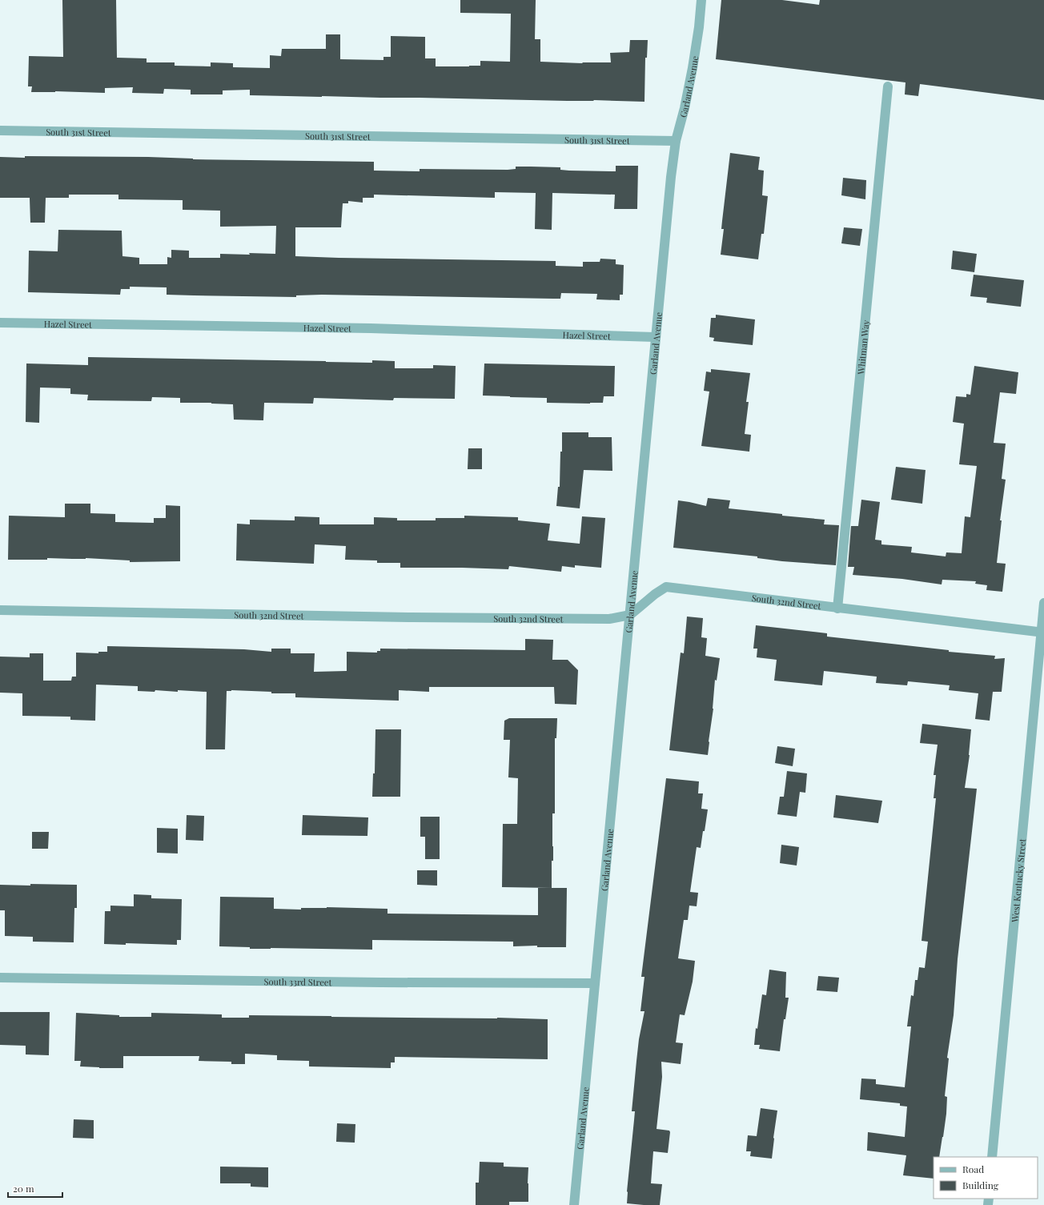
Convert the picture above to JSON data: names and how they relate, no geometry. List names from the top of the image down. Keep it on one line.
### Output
{"streets":{"street":["Garland Avenue","South 31st Street","Hazel Street","Whitman Way","South 32nd Street","West Kentucky Street","South 33rd Street"]},"crossings":[["Garland Avenue","South 31st Street"],["Garland Avenue","Hazel Street"],["Garland Avenue","South 32nd Street"],["Garland Avenue","South 33rd Street"],["Whitman Way","South 32nd Street"],["South 32nd Street","West Kentucky Street"]],"legend":["Road","Building"],"scale_bar":"20 m"}
